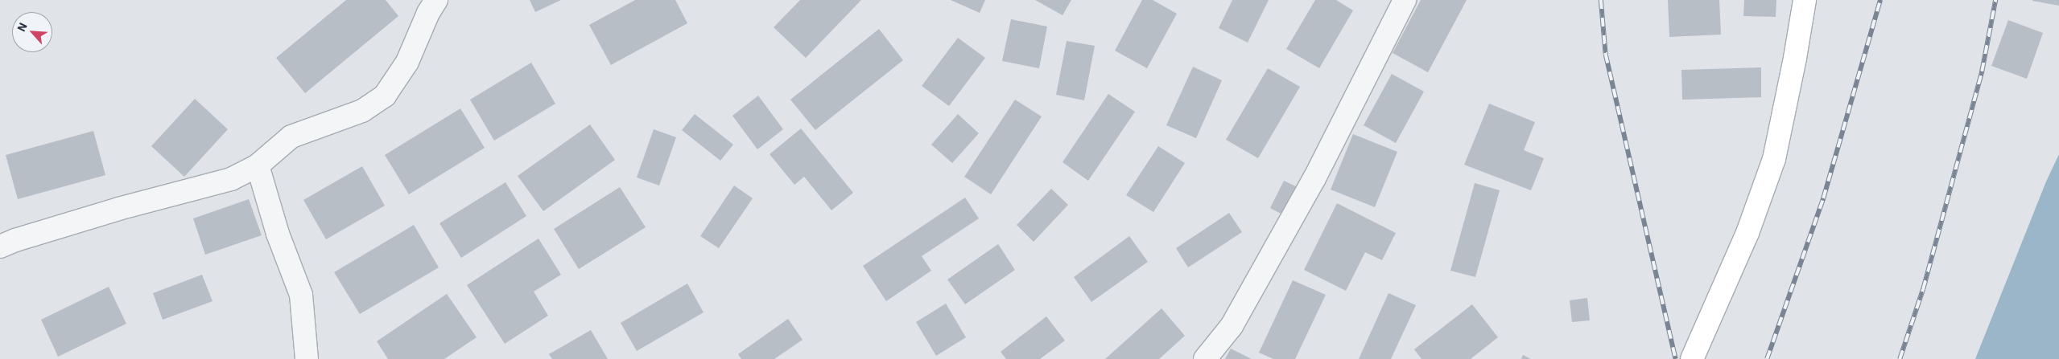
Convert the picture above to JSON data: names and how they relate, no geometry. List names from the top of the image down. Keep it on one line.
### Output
{"north":"top left"}
